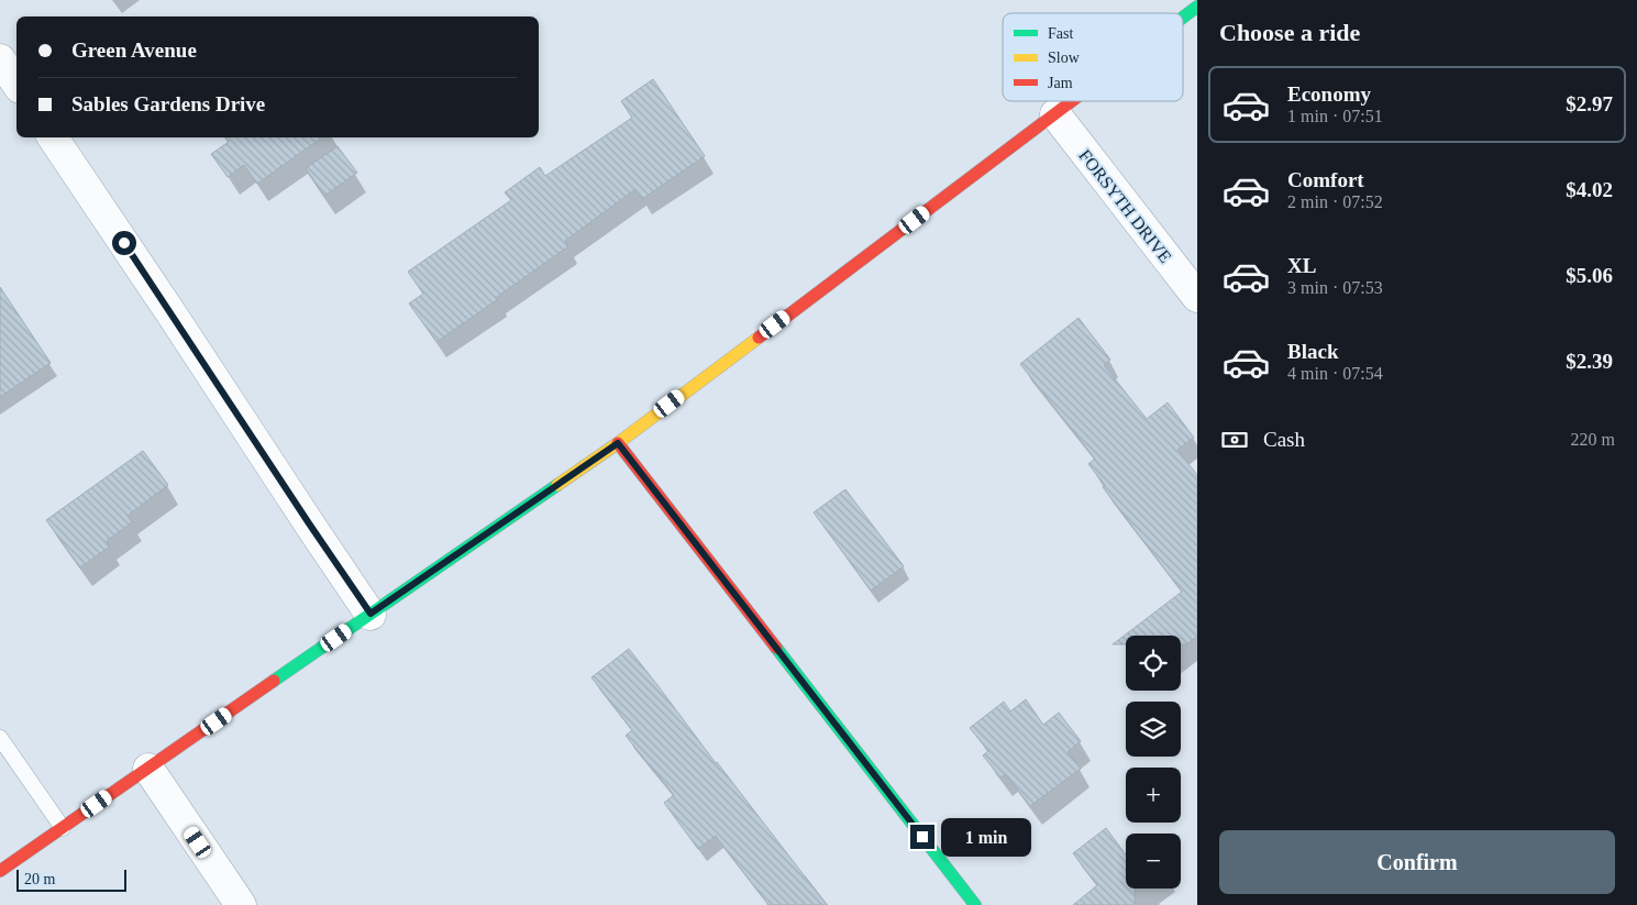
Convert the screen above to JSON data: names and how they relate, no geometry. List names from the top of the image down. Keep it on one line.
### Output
{"streets":{"street":["FORSYTH DRIVE"]},"legend":["Fast","Slow","Jam"],"scale_bar":"20 m","page":{"heading":"Choose a ride","banner":["Green Avenue","Sables Gardens Drive"],"list":[{"name":"Economy","note":"1 min · 07:51","value":"$2.97"},{"name":"Comfort","note":"2 min · 07:52","value":"$4.02"},{"name":"XL","note":"3 min · 07:53","value":"$5.06"},{"name":"Black","note":"4 min · 07:54","value":"$2.39"}],"pay":["Cash","220 m"],"map_buttons":["+","−"],"bubble":"1 min","buttons":"Confirm","scale":"20 m"}}
